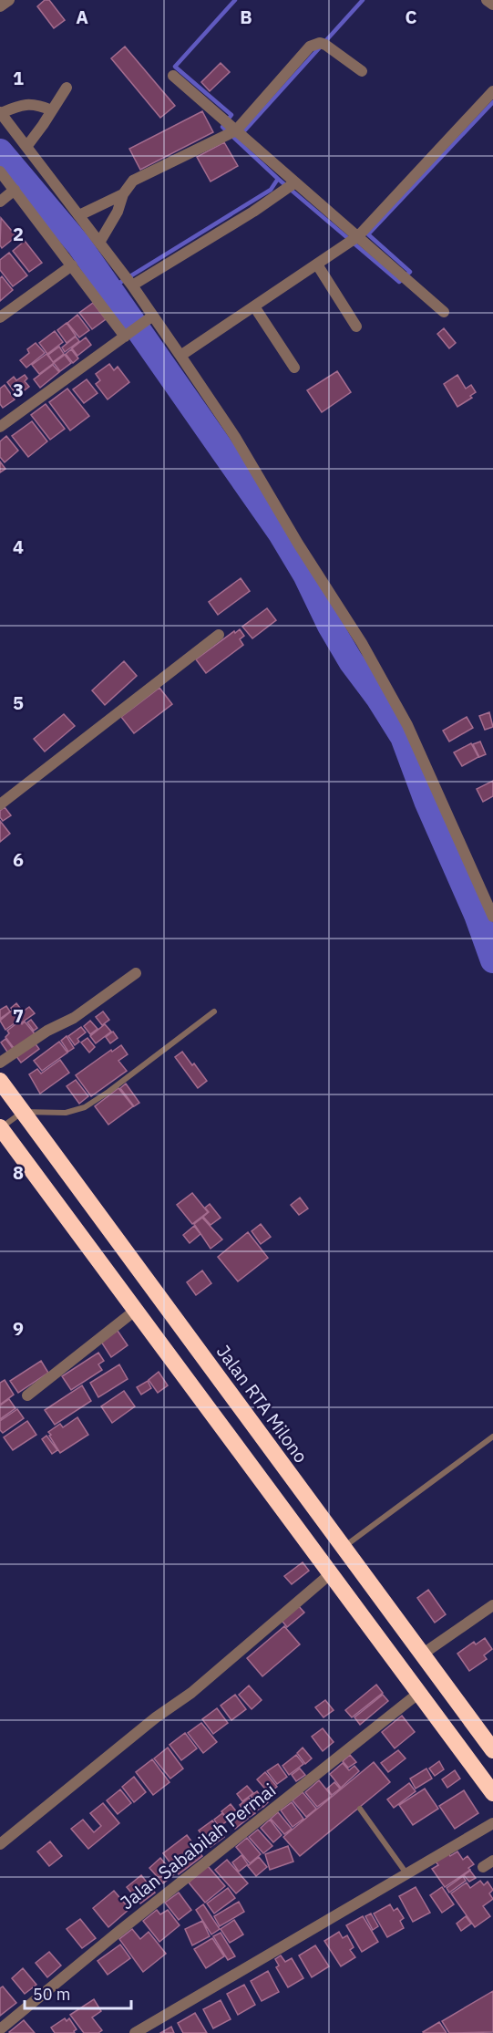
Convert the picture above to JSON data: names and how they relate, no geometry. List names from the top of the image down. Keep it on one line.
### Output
{"streets":{"highway":["Jalan RTA Milono"],"street":["Jalan Sababilah Permai"]},"scale_bar":"50 m","grid":{"columns":["A","B","C"],"rows":["1","2","3","4","5","6","7","8","9"]}}
